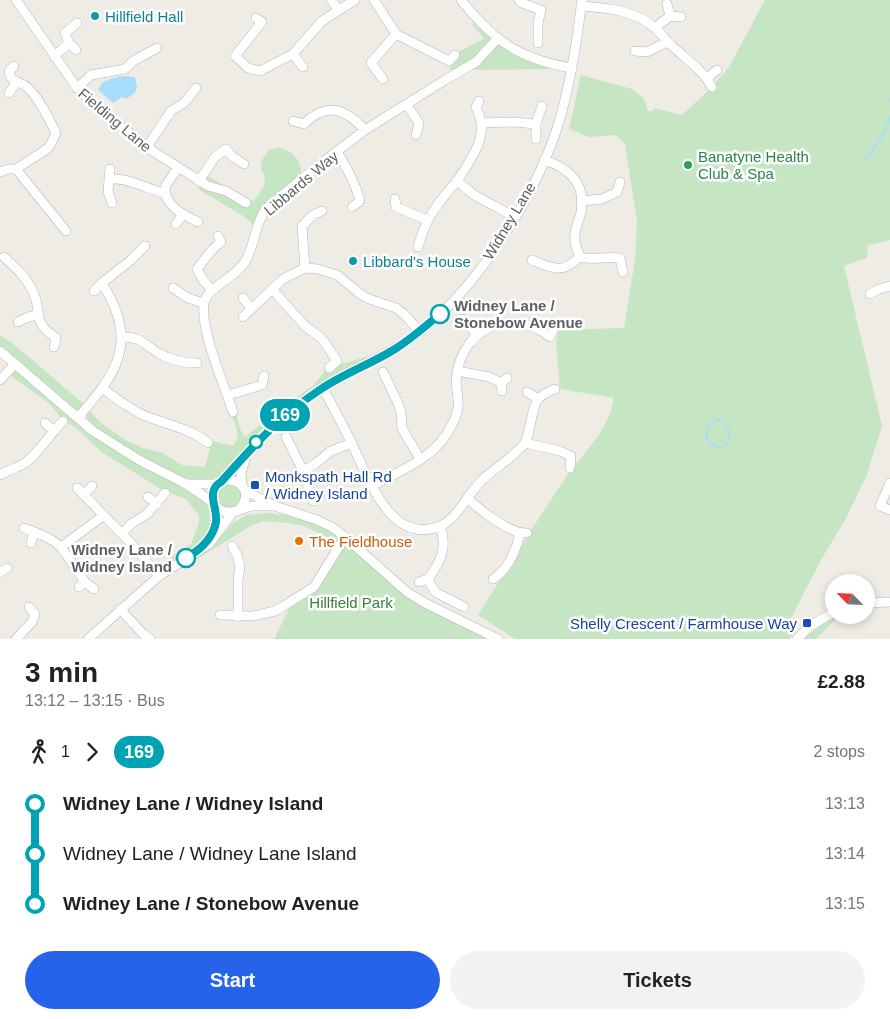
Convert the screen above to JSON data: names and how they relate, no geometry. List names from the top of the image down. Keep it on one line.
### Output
{"streets":{"street":["Fielding Lane","Libbards Way","Widney Lane"]},"parks":["Hillfield Park"],"places":{"other":["Hillfield Hall","Banatyne Health Club & Spa","Libbard's House","Widney Lane / Stonebow Avenue","The Fieldhouse","Widney Lane / Widney Island"],"transit":["Monkspath Hall Rd / Widney Island","Shelly Crescent / Farmhouse Way"]},"lines":["bus line 169"],"north":"top left","page":{"on_map":"169","heading":["3 min","13:12 – 13:15 · Bus","£2.88"],"legs":["1","169","2 stops"],"list":[{"name":"Widney Lane / Widney Island","value":"13:13"},{"name":"Widney Lane / Widney Lane Island","value":"13:14"},{"name":"Widney Lane / Stonebow Avenue","value":"13:15"}],"buttons":["Start","Tickets"]}}
